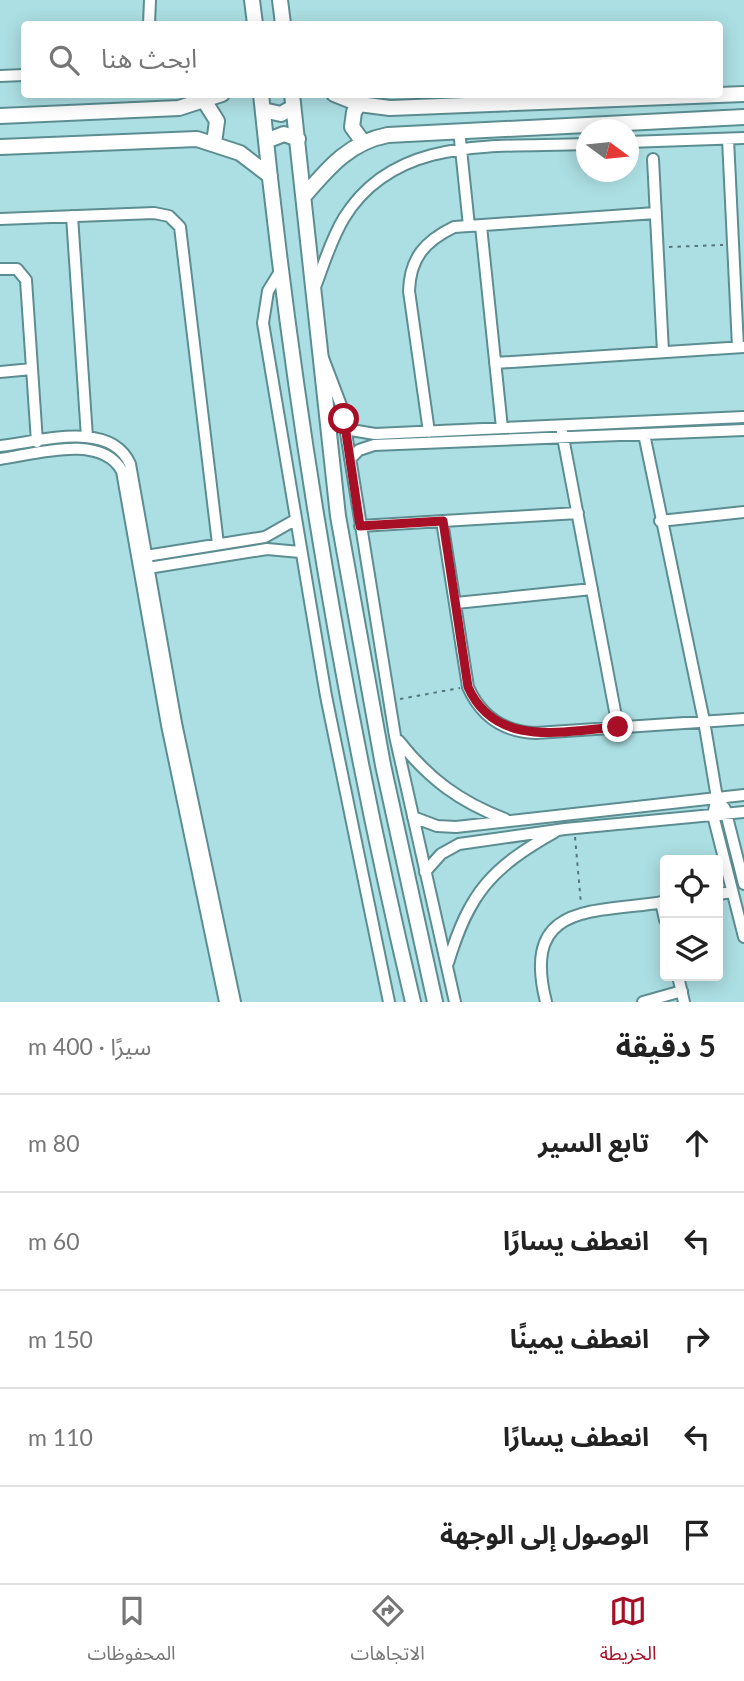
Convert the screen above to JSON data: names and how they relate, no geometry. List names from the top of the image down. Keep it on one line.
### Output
{"north":"right","page":{"search":"ابحث هنا","heading":["5 دقيقة","سيرًا · 400 m"],"list":[["تابع السير","80 m"],["انعطف يسارًا","60 m"],["انعطف يمينًا","150 m"],["انعطف يسارًا","110 m"],"الوصول إلى الوجهة"],"nav":["الخريطة","الاتجاهات","المحفوظات"]}}
